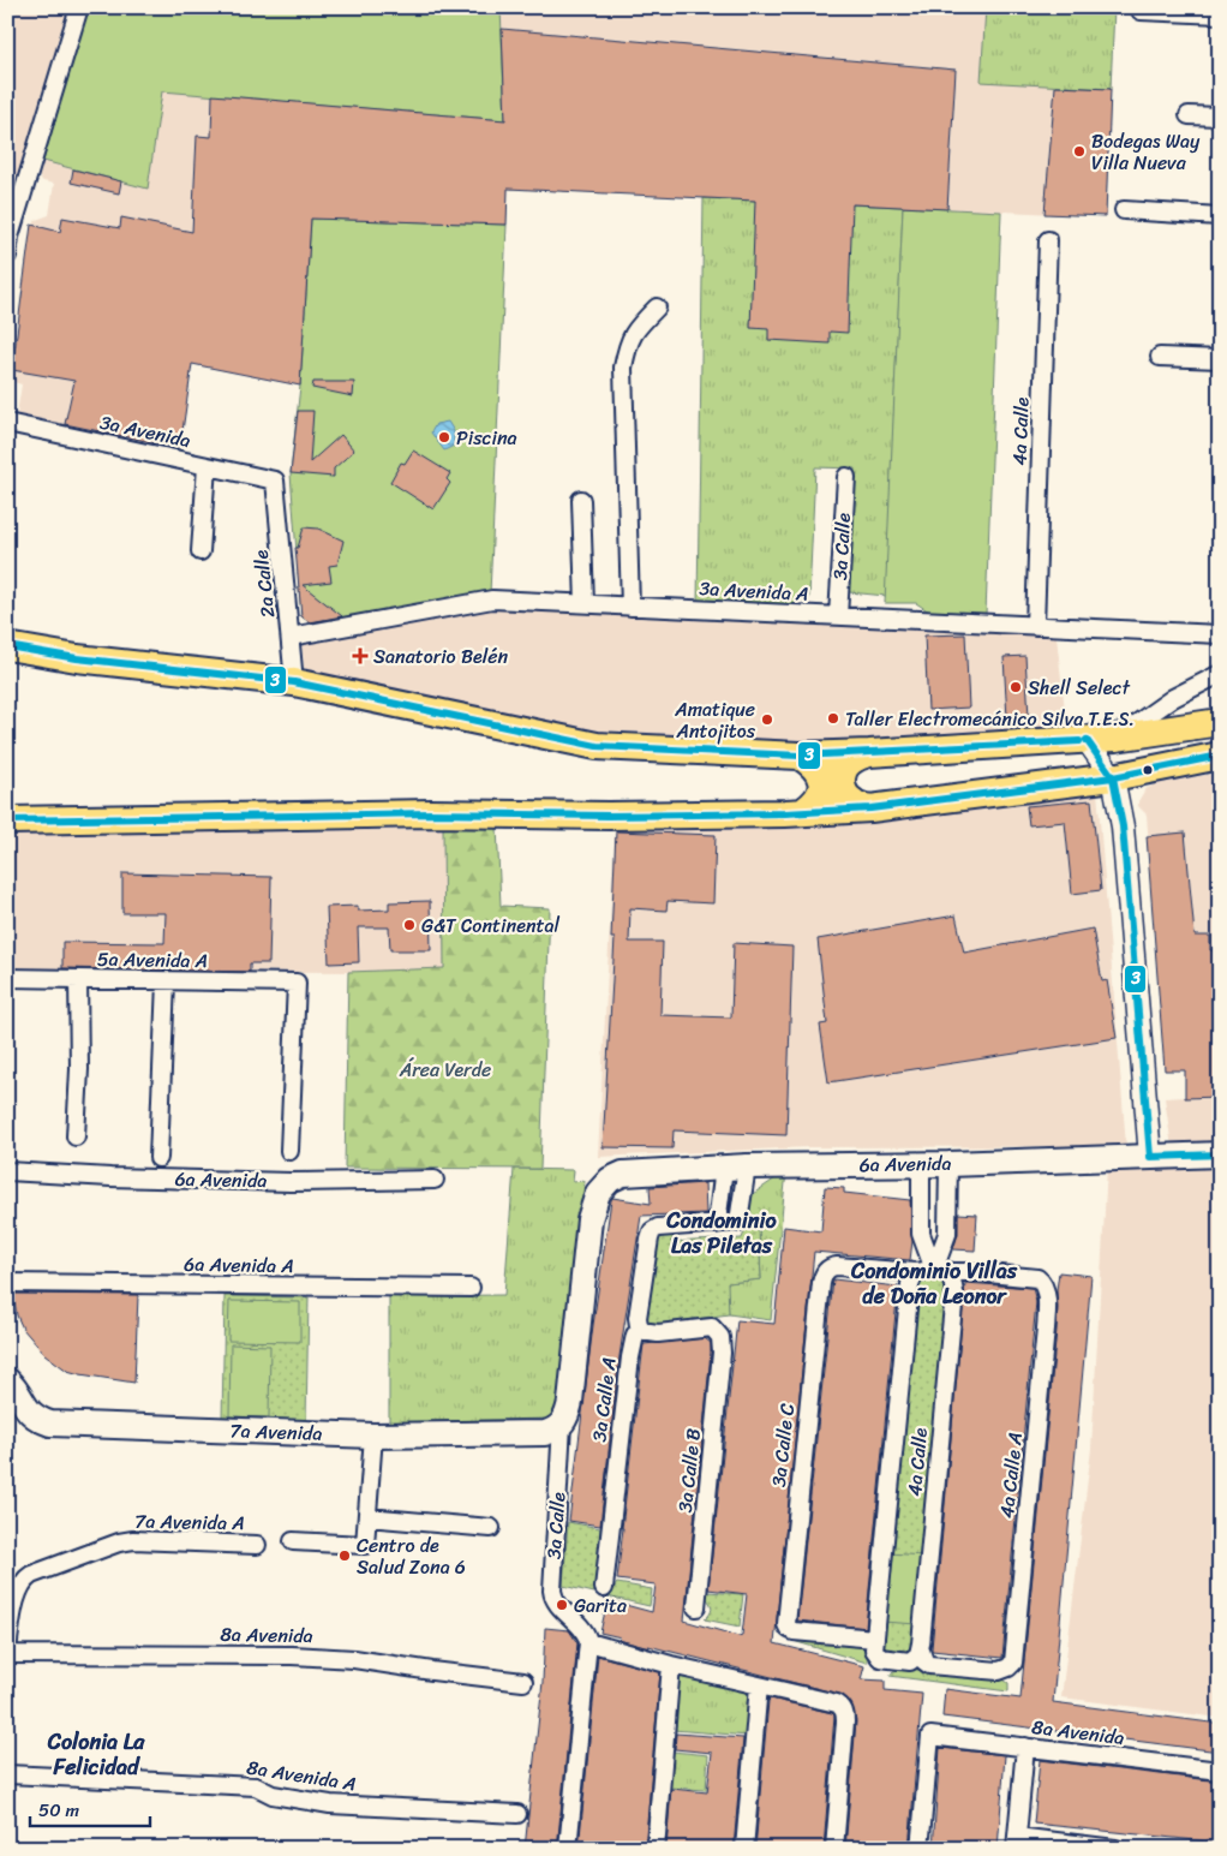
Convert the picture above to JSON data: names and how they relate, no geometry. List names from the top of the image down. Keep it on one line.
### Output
{"streets":{"main road":["3a Calle","6a Avenida","7a Avenida"],"street":["3a Avenida","4a Calle","2a Calle","3a Avenida A","5a Avenida A","6a Avenida A","3a Calle A","3a Calle C","3a Calle B","4a Calle A","7a Avenida A","8a Avenida","8a Avenida A"]},"crossings":[["3a Avenida","2a Calle"],["4a Calle","3a Avenida A"],["4a Calle","6a Avenida"],["4a Calle","3a Calle C"],["4a Calle","4a Calle A"],["3a Calle","3a Avenida A"],["3a Calle","6a Avenida"],["3a Calle","7a Avenida"],["2a Calle","3a Avenida A"],["3a Calle A","3a Calle B"],["7a Avenida A","8a Avenida"]],"districts":["Condominio Las Piletas","Condominio Villas de Doña Leonor","Colonia La Felicidad"],"parks":["Área Verde"],"places":{"other":["Bodegas Way Villa Nueva","Piscina","Shell Select","Taller Electromecánico Silva T.E.S.","Amatique Antojitos","G&T Continental","Centro de Salud Zona 6","Garita"],"health":["Sanatorio Belén"]},"lines":["transit line 3"],"scale_bar":"50 m"}
